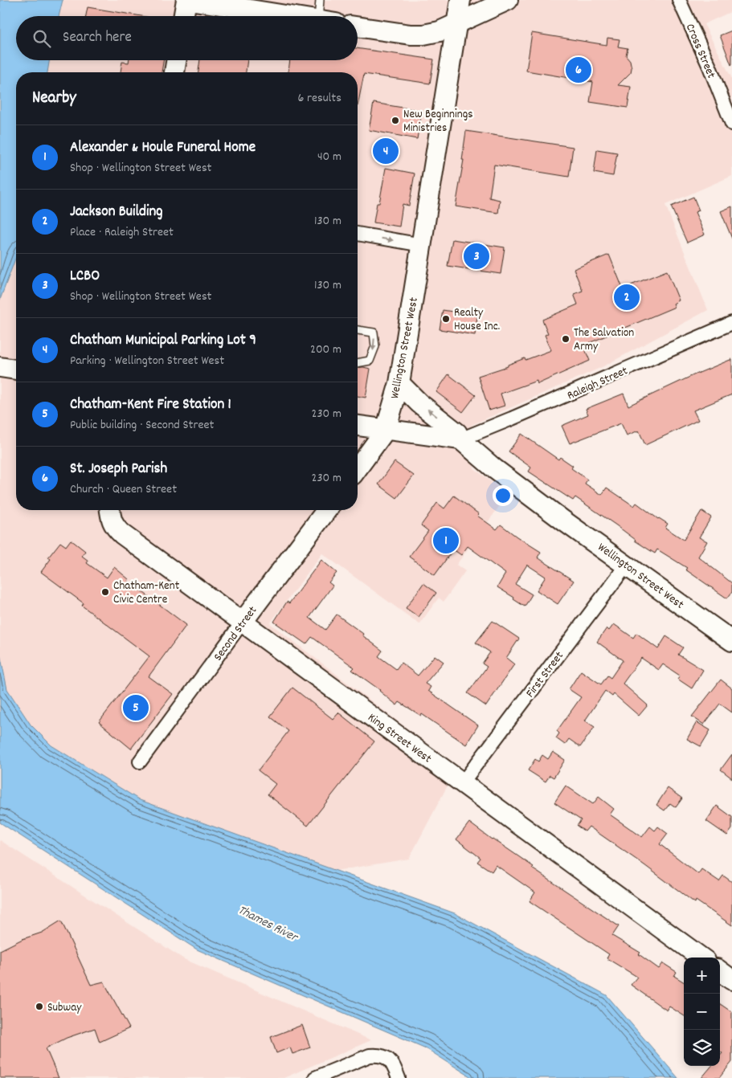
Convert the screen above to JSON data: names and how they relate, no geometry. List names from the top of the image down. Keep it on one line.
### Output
{"streets":{"street":["Cross Street","Wellington Street West","Raleigh Street","Second Street","First Street","King Street West"]},"crossings":[["Wellington Street West","Raleigh Street"],["Wellington Street West","First Street"],["Second Street","King Street West"],["First Street","King Street West"]],"water":["Thames River"],"places":["New Beginnings Ministries","Realty House Inc.","The Salvation Army","Chatham-Kent Civic Centre","Subway"],"page":{"search":"Search here","pins":["6","4","3","2","1","5"],"heading":["Nearby","6 results"],"list":[{"mark":"1","name":"Alexander & Houle Funeral Home","note":"Shop · Wellington Street West","value":"40 m"},{"mark":"2","name":"Jackson Building","note":"Place · Raleigh Street","value":"130 m"},{"mark":"3","name":"LCBO","note":"Shop · Wellington Street West","value":"130 m"},{"mark":"4","name":"Chatham Municipal Parking Lot 9","note":"Parking · Wellington Street West","value":"200 m"},{"mark":"5","name":"Chatham-Kent Fire Station 1","note":"Public building · Second Street","value":"230 m"},{"mark":"6","name":"St. Joseph Parish","note":"Church · Queen Street","value":"230 m"}],"map_buttons":["+","−"]}}
